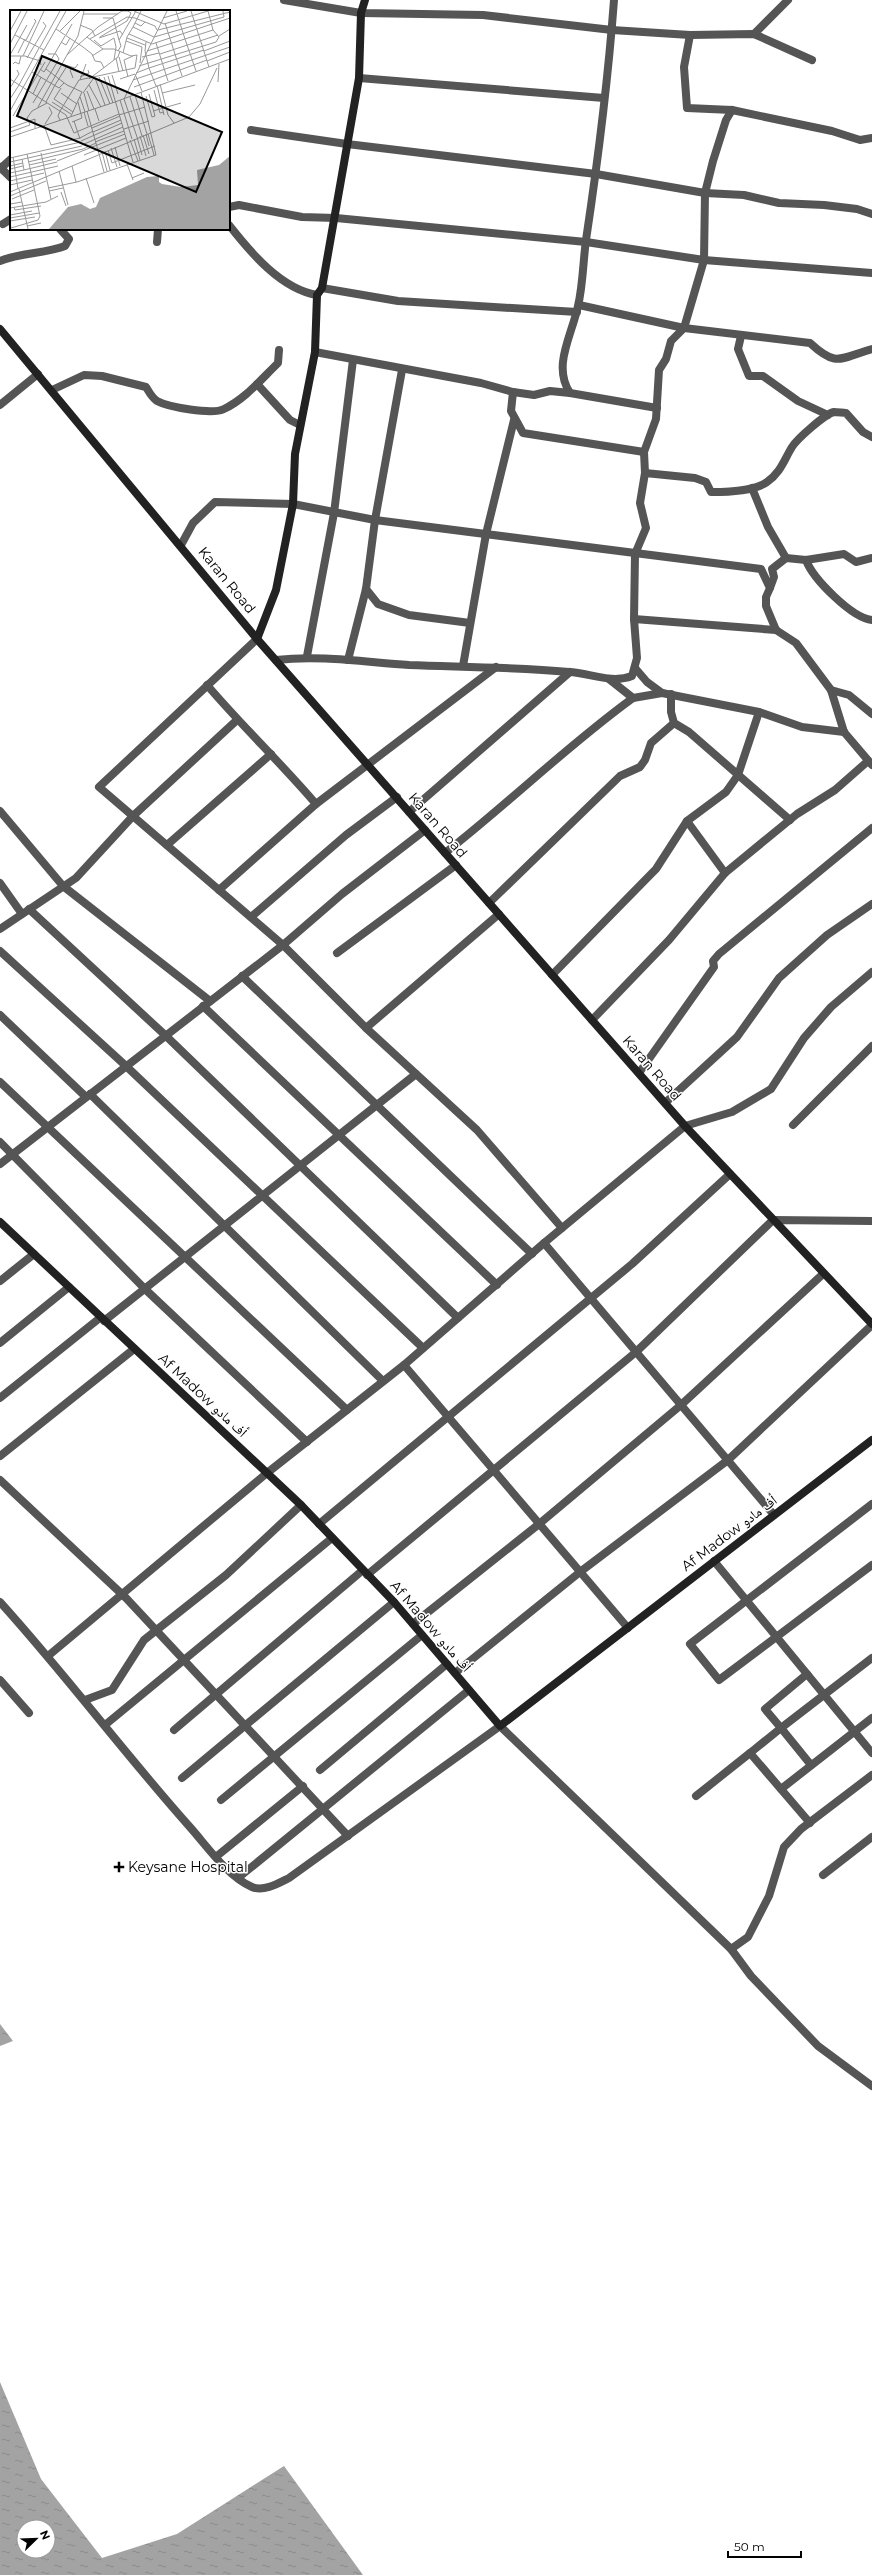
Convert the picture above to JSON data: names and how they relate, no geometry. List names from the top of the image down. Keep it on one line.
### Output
{"streets":{"street":["Karan Road","Af Madow أف مادو"]},"places":{"health":["Keysane Hospital"]},"scale_bar":"50 m","north":"top right"}
